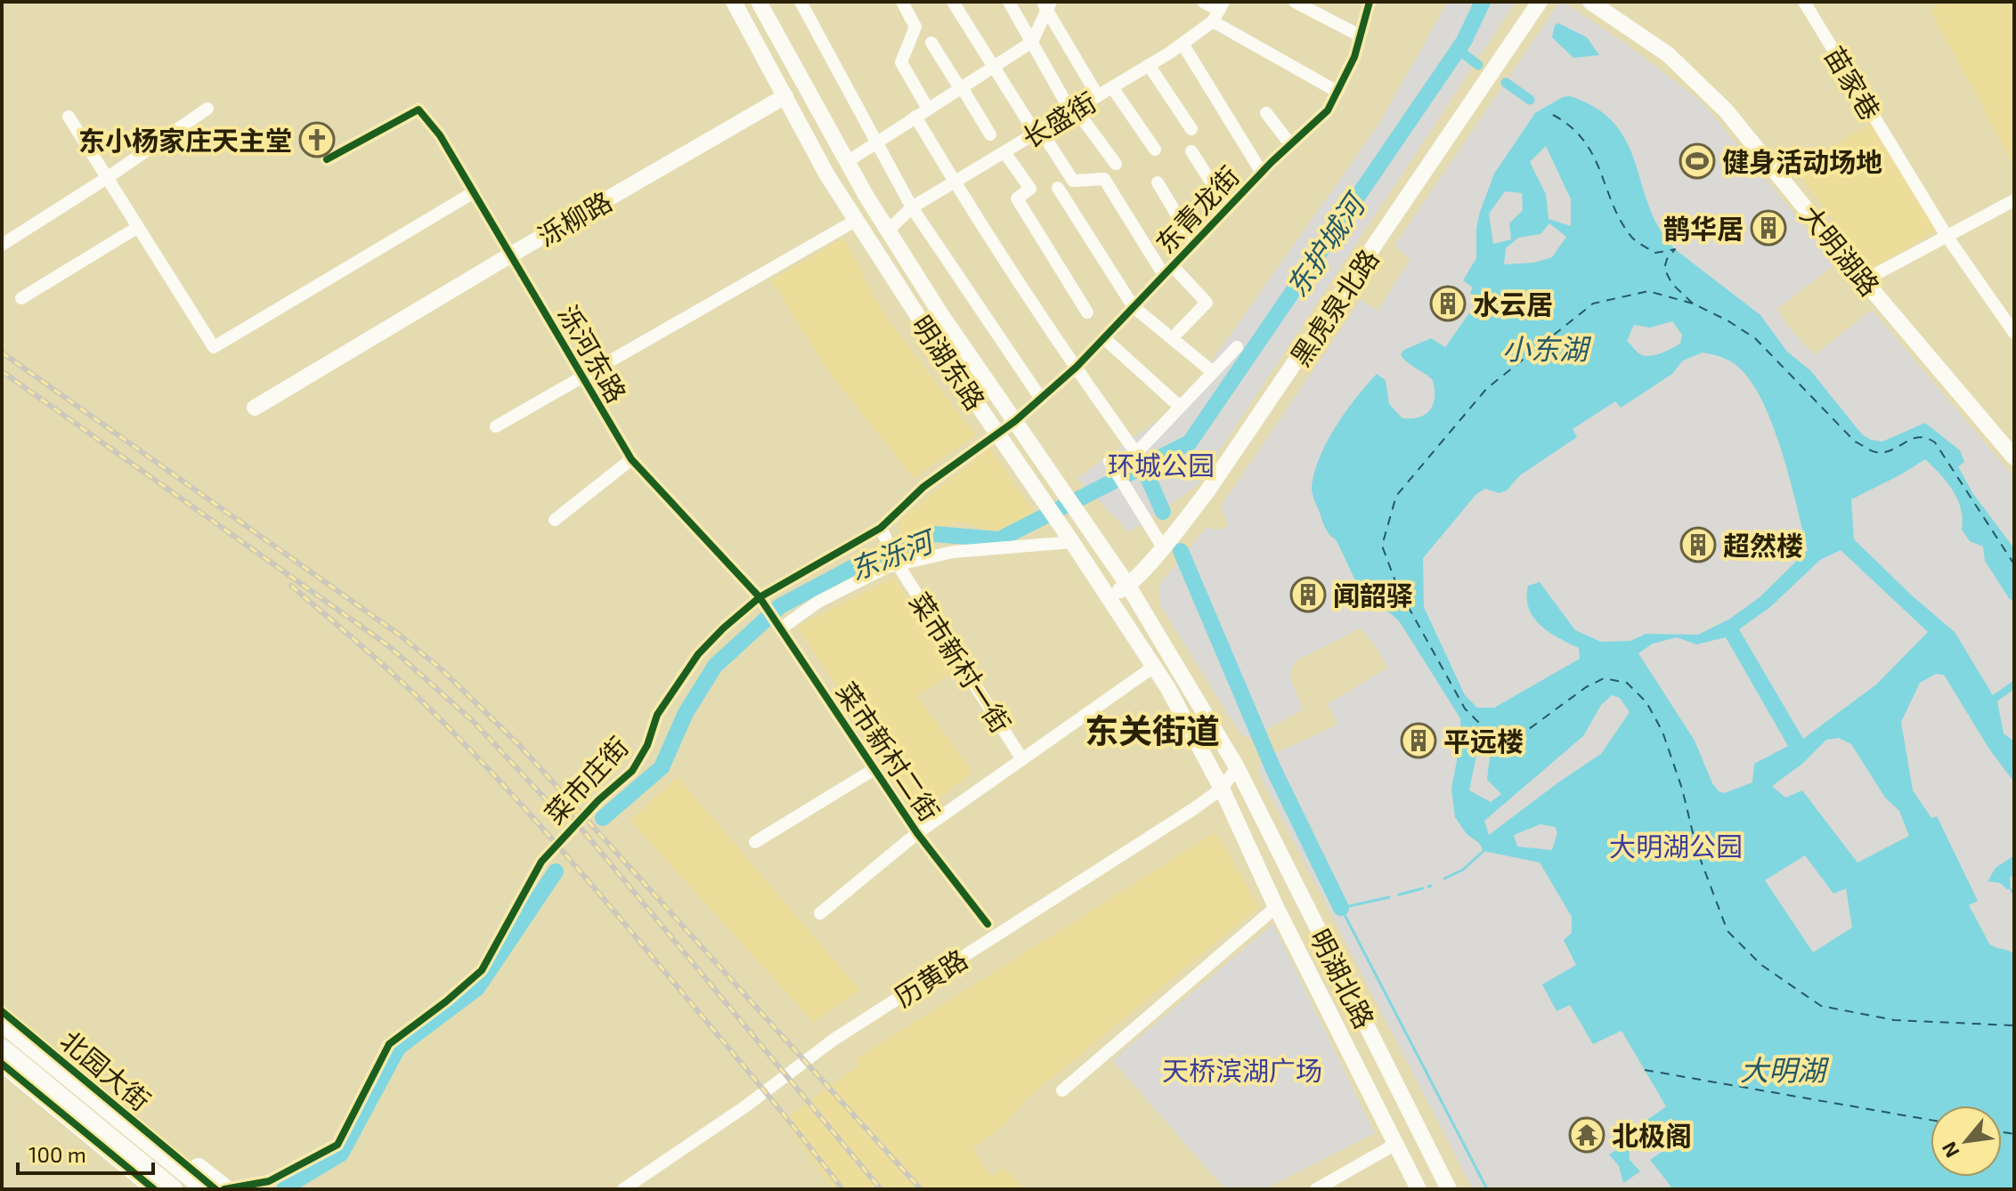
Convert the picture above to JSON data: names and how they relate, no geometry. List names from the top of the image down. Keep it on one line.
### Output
{"streets":{"main road":["泺柳路","大明湖路","黑虎泉北路","明湖东路","明湖北路","北园大街"],"street":["苗家巷","长盛街","东青龙街","泺河东路","菜市新村一街","菜市新村二街","菜市庄街","历黄路"]},"crossings":[["长盛街","明湖东路"],["东青龙街","明湖东路"],["东青龙街","菜市庄街"],["泺柳路","泺河东路"],["泺柳路","明湖东路"],["黑虎泉北路","明湖东路"],["泺河东路","菜市新村二街"],["泺河东路","菜市庄街"],["明湖东路","菜市庄街"],["明湖东路","历黄路"],["明湖东路","明湖北路"],["菜市新村一街","菜市庄街"],["菜市新村二街","菜市庄街"],["历黄路","明湖北路"]],"districts":["东关街道"],"water":["东护城河","小东湖","东泺河","大明湖"],"parks":["环城公园","大明湖公园","天桥滨湖广场"],"places":{"church":["东小杨家庄天主堂"],"sports":["健身活动场地"],"building":["鹊华居","水云居","超然楼","闻韶驿","平远楼"],"temple":["北极阁"]},"scale_bar":"100 m","north":"bottom left"}
